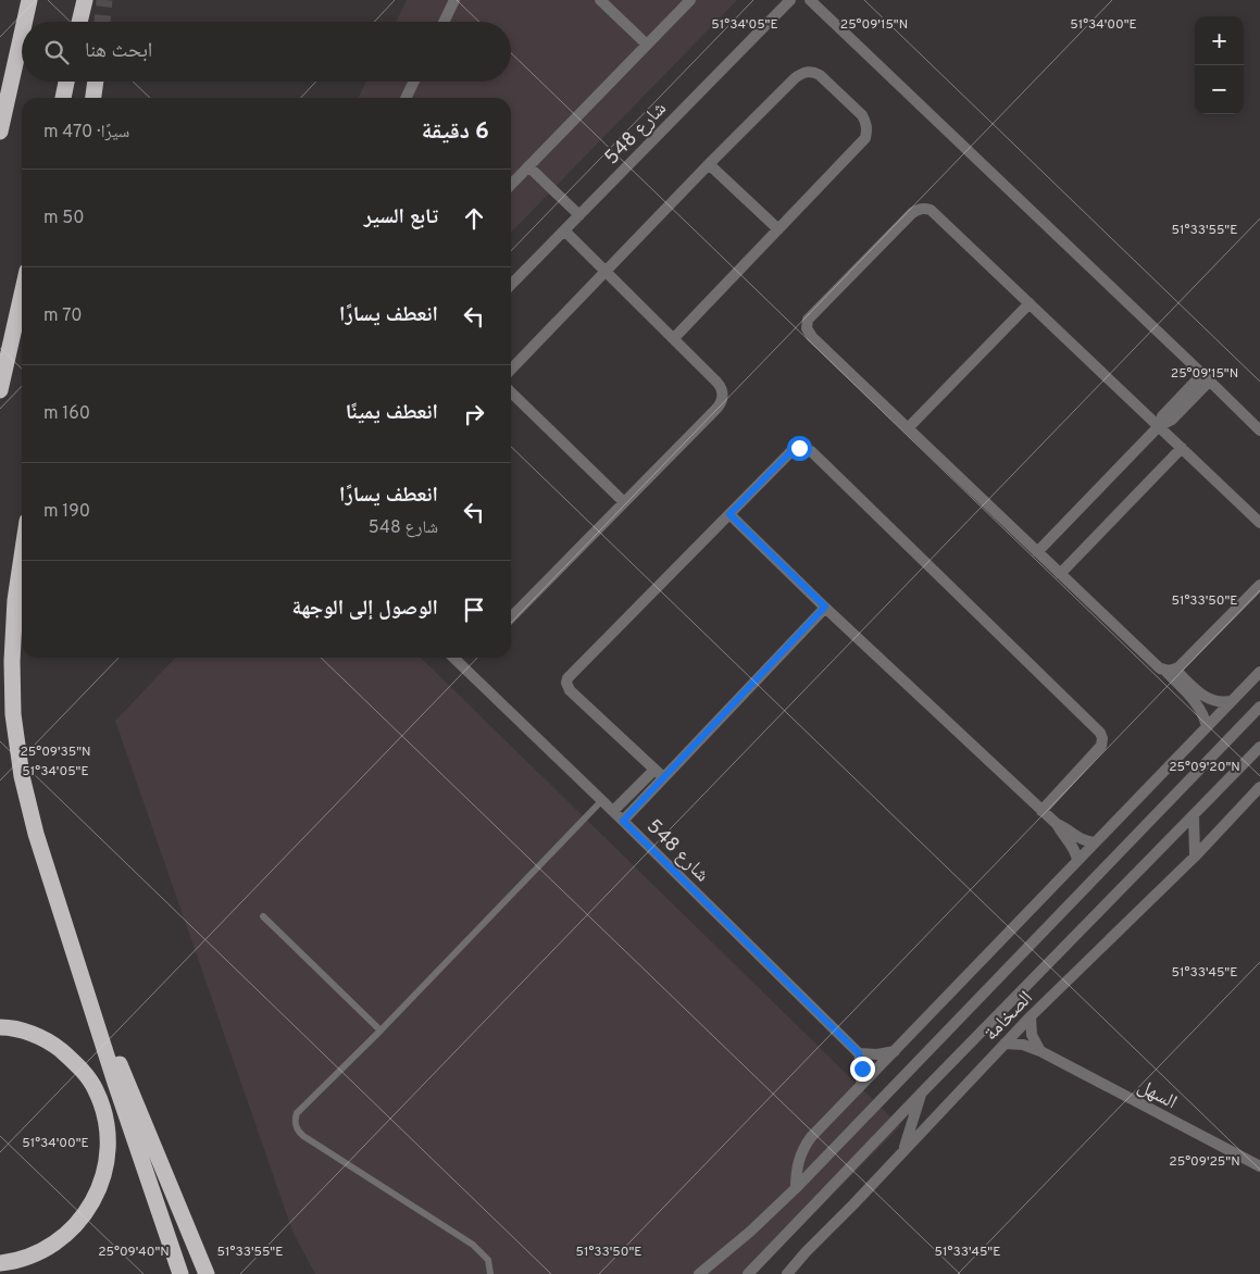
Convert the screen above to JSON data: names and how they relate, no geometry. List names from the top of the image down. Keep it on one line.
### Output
{"streets":{"street":["شارع 548","الصخامة","السهل"]},"crossings":[["الصخامة","السهل"]],"page":{"map_buttons":["+","−"],"search":"ابحث هنا","heading":["6 دقيقة","سيرًا · 470 m"],"list":[["تابع السير","50 m"],["انعطف يسارًا","70 m"],["انعطف يمينًا","160 m"],["انعطف يسارًا","شارع 548","190 m"],"الوصول إلى الوجهة"]},"coordinates":["25°09'15\"N","51°34'05\"E","51°34'00\"E","51°33'55\"E","51°33'50\"E","25°09'35\"N","25°09'20\"N","51°33'45\"E","25°09'25\"N","25°09'40\"N"]}
